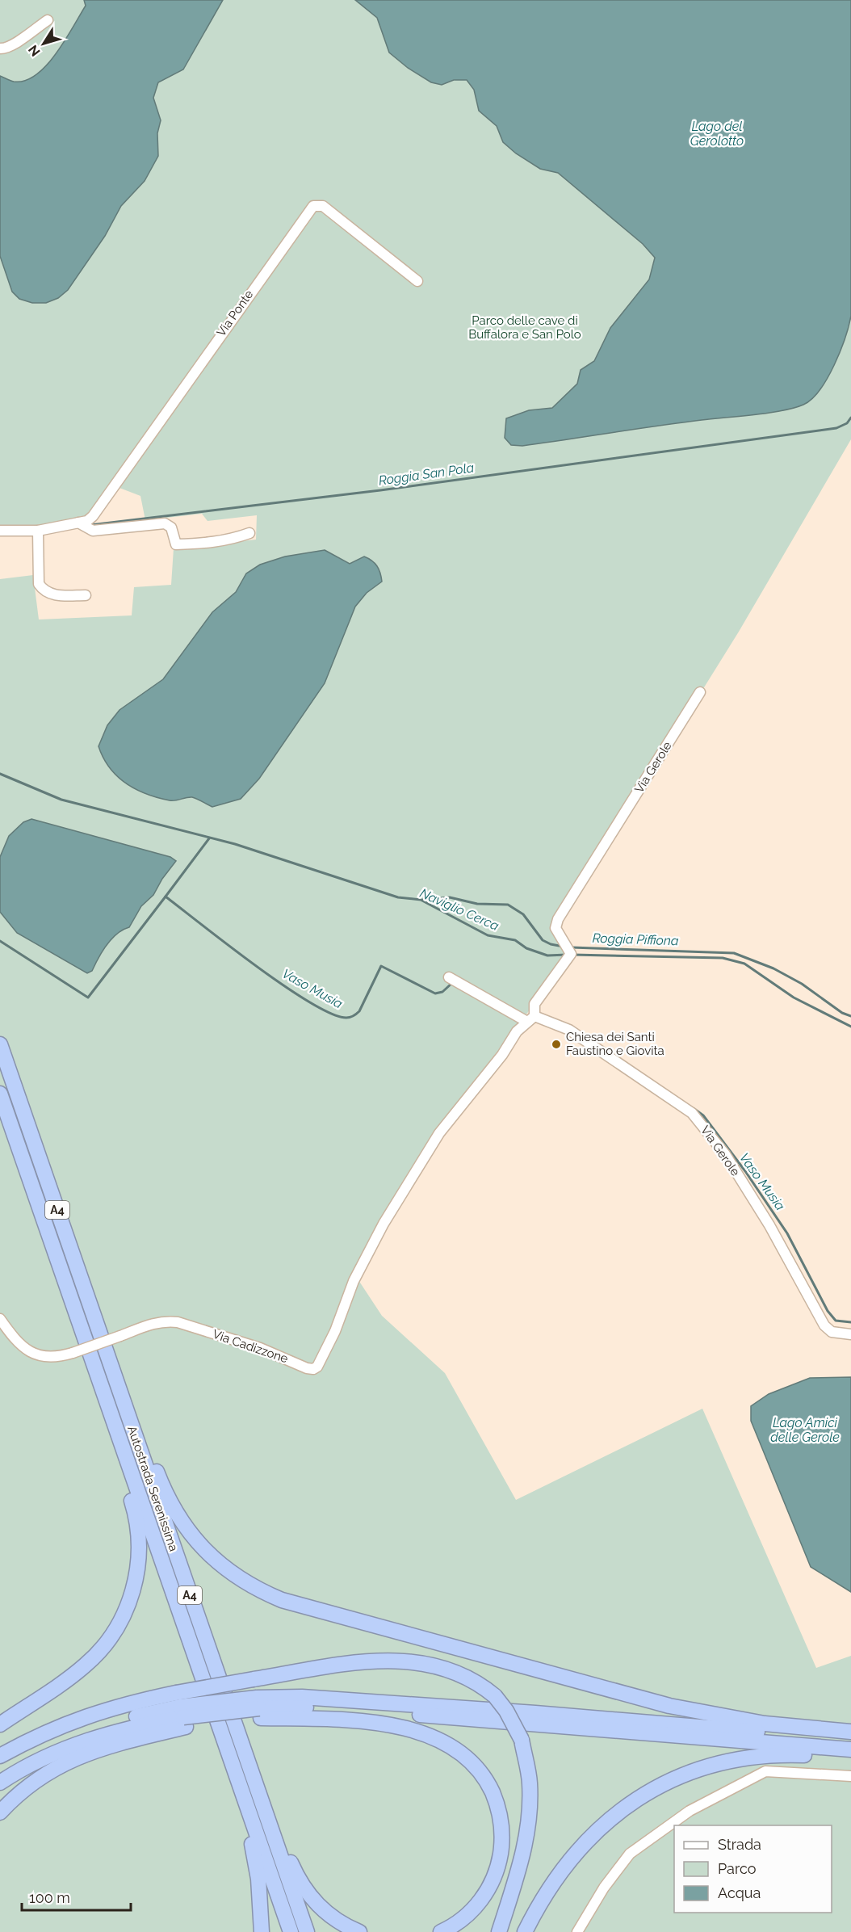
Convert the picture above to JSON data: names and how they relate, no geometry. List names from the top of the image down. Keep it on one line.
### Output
{"streets":{"highway":["A4","Autostrada Serenissima"],"street":["Via Ponte","Via Gerole","Via Cadizzone"]},"crossings":[["Via Gerole","Via Cadizzone"]],"water":["Lago del Gerolotto","Roggia San Pola","Naviglio Cerca","Roggia Piffiona","Vaso Musia","Lago Amici delle Gerole"],"parks":["Parco delle cave di Buffalora e San Polo"],"places":["Chiesa dei Santi Faustino e Giovita"],"legend":["Strada","Parco","Acqua"],"scale_bar":"100 m","north":"bottom left"}
